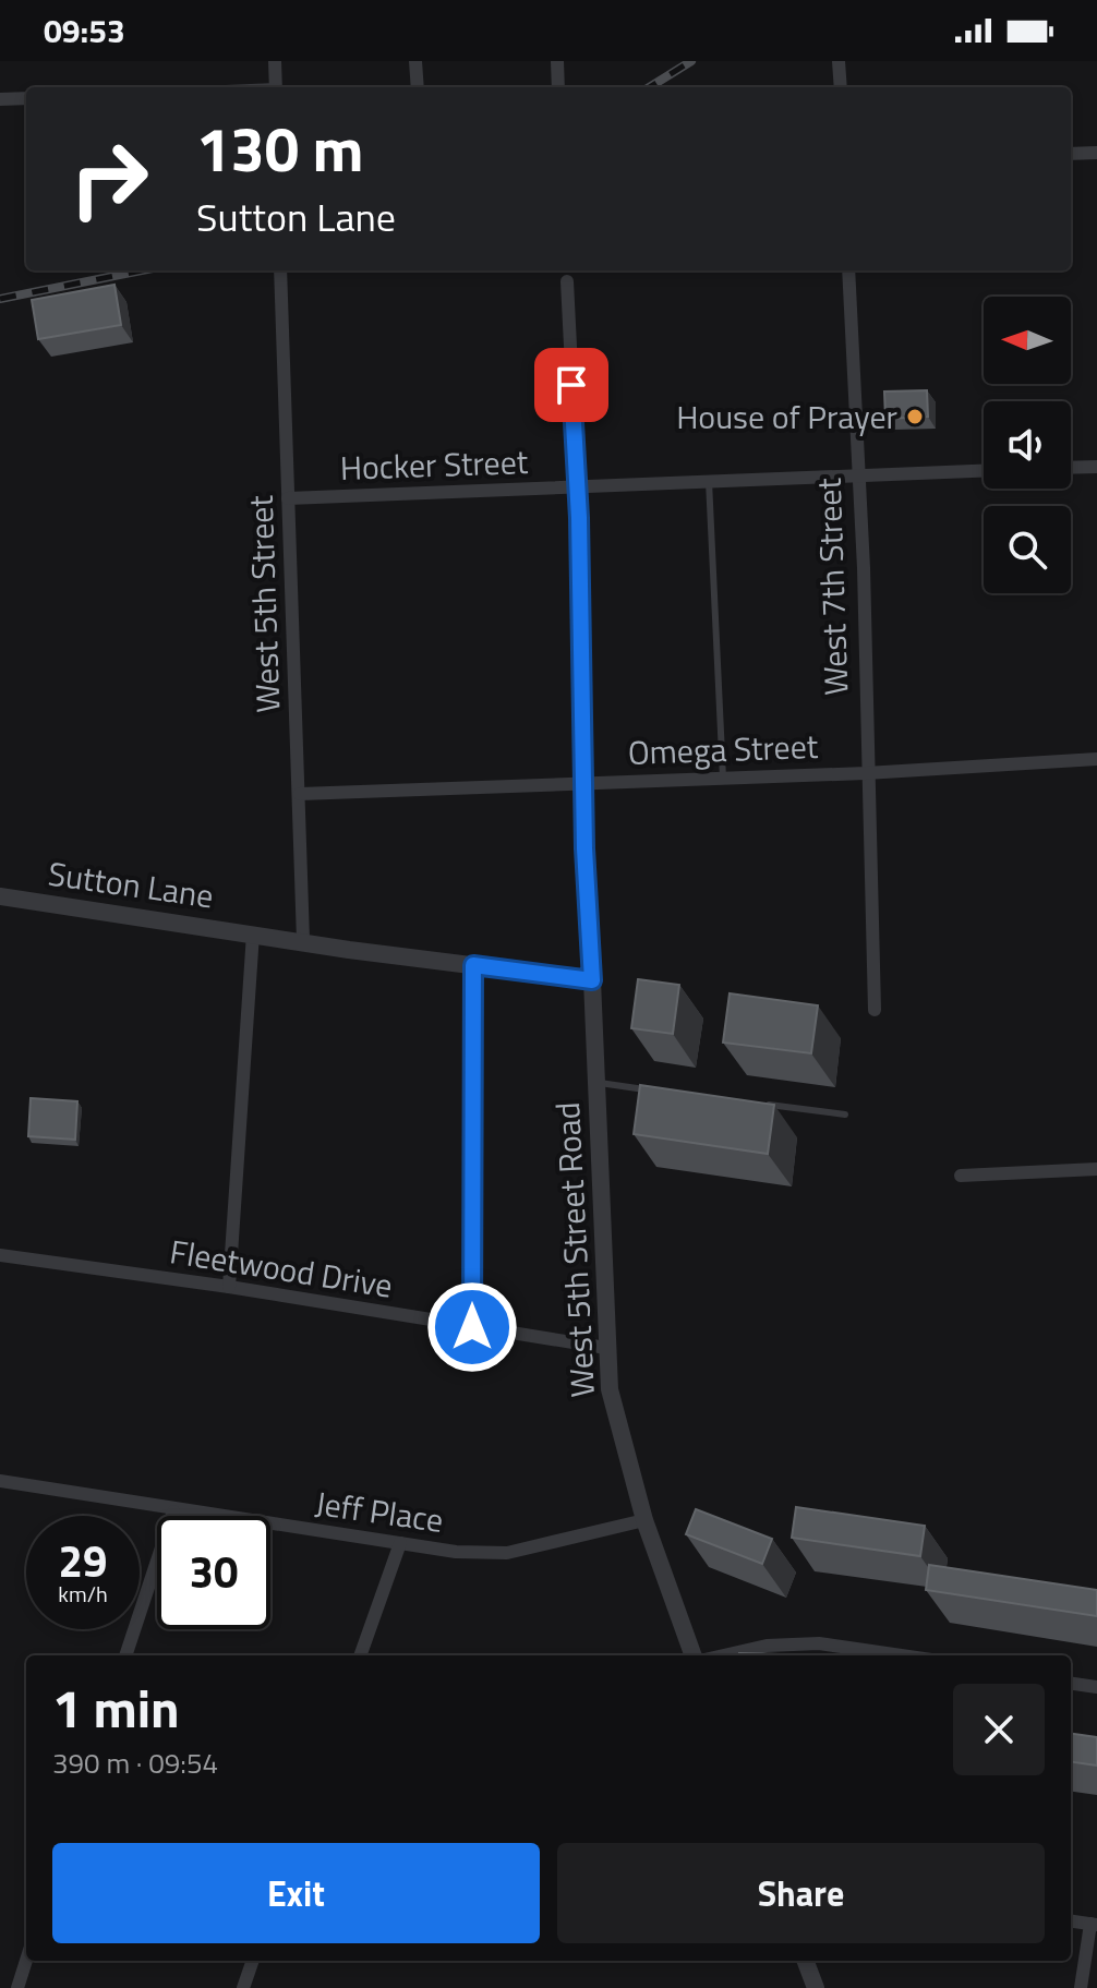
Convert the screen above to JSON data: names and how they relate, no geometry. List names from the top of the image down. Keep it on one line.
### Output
{"streets":{"street":["Hocker Street","West 7th Street","West 5th Street","Omega Street","Sutton Lane","West 5th Street Road","Fleetwood Drive","Jeff Place"]},"crossings":[["Hocker Street","West 7th Street"],["Hocker Street","West 5th Street"],["West 7th Street","Omega Street"],["West 5th Street","Omega Street"],["West 5th Street","Sutton Lane"],["West 5th Street Road","Fleetwood Drive"],["West 5th Street Road","Jeff Place"]],"places":["House of Prayer"],"north":"left","page":{"status":"09:53","turn":["130 m","Sutton Lane"],"speed":"29 km/h","limit":"30","heading":["1 min","390 m · 09:54"],"buttons":["Exit","Share"]}}
